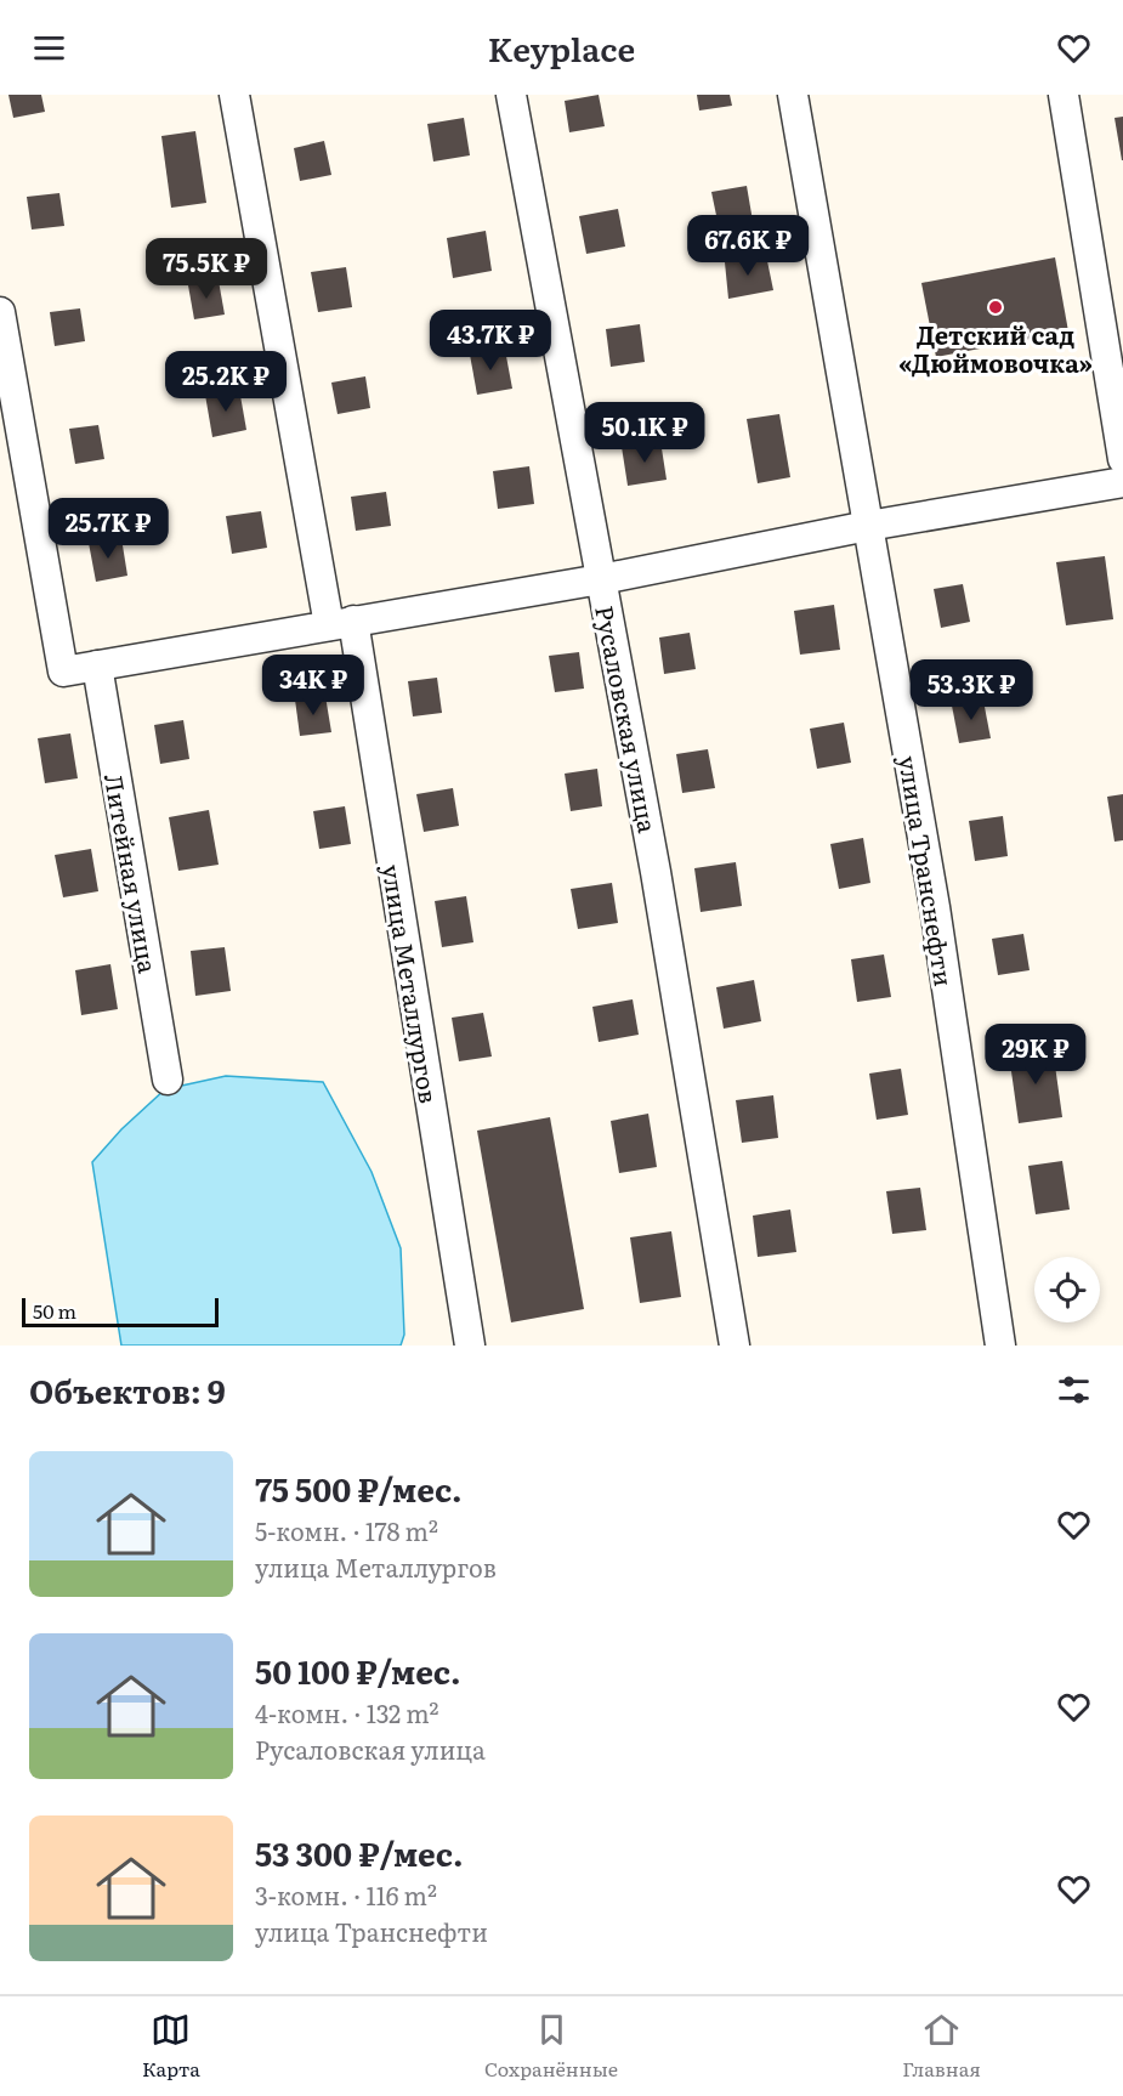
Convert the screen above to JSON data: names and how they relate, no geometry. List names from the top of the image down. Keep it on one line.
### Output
{"streets":{"street":["Русаловская улица","улица Транснефти","Литейная улица","улица Металлургов"]},"places":["Детский сад «Дюймовочка»"],"scale_bar":"50 m","page":{"header":"Keyplace","price":["67.6K ₽","75.5K ₽","43.7K ₽","25.2K ₽","50.1K ₽","25.7K ₽","34K ₽","53.3K ₽","29K ₽"],"scale":"50 m","heading":"Объектов: 9","list":[{"name":"75 500 ₽/мес.","note":"5-комн. · 178 m² · улица Металлургов"},{"name":"50 100 ₽/мес.","note":"4-комн. · 132 m² · Русаловская улица"},{"name":"53 300 ₽/мес.","note":"3-комн. · 116 m² · улица Транснефти"}],"tabs":["Карта","Сохранённые","Главная"]}}
